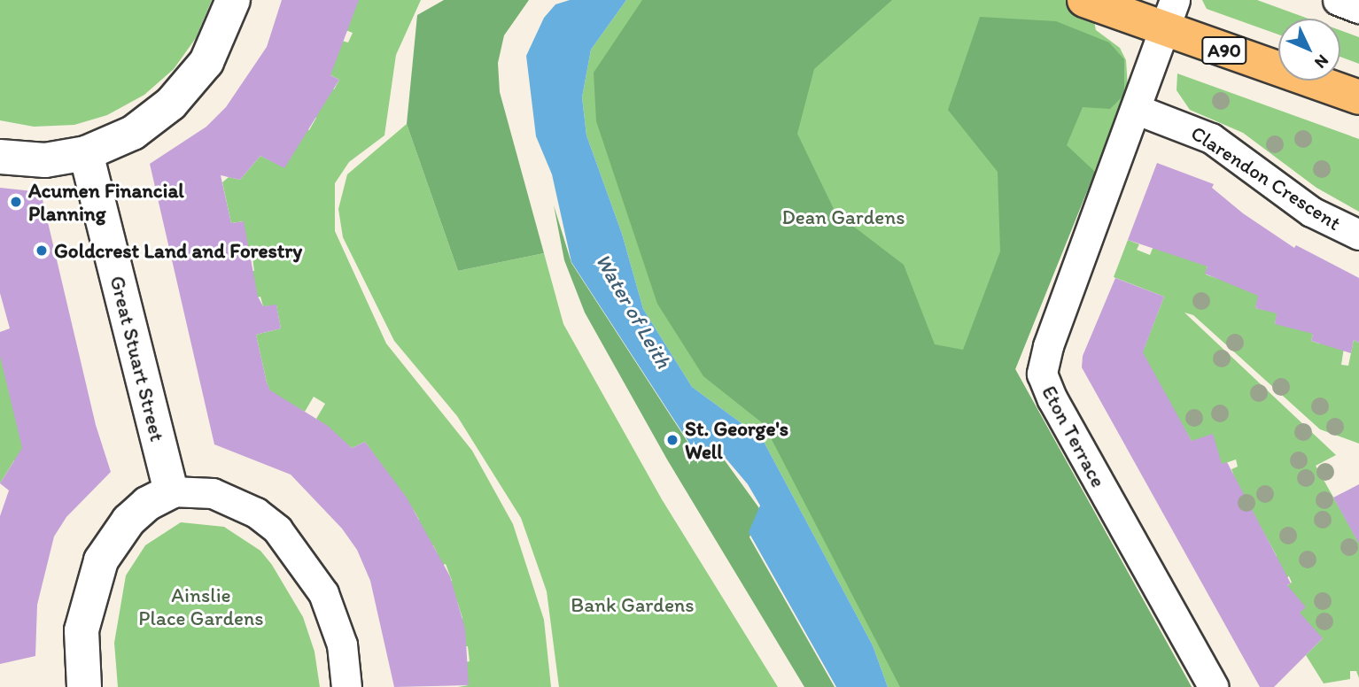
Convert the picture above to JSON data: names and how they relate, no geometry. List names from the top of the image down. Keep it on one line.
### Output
{"streets":{"main road":["A90"],"street":["Clarendon Crescent","Great Stuart Street","Eton Terrace"]},"crossings":[["A90","Eton Terrace"],["Clarendon Crescent","Eton Terrace"]],"water":["Water of Leith"],"parks":["Dean Gardens","Ainslie Place Gardens","Bank Gardens"],"places":["Acumen Financial Planning","Goldcrest Land and Forestry","St. George's Well"],"north":"bottom right"}
